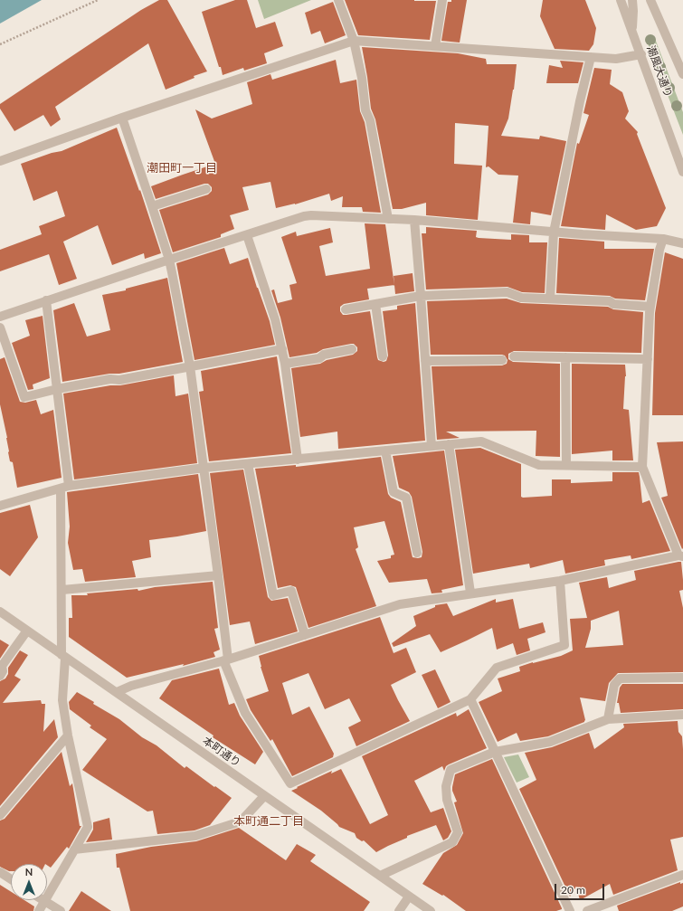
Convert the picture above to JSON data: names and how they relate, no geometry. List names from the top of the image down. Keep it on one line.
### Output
{"streets":{"street":["潮風大通り","本町通り"]},"districts":["潮田町一丁目","本町通二丁目"],"scale_bar":"20 m","north":"top"}
